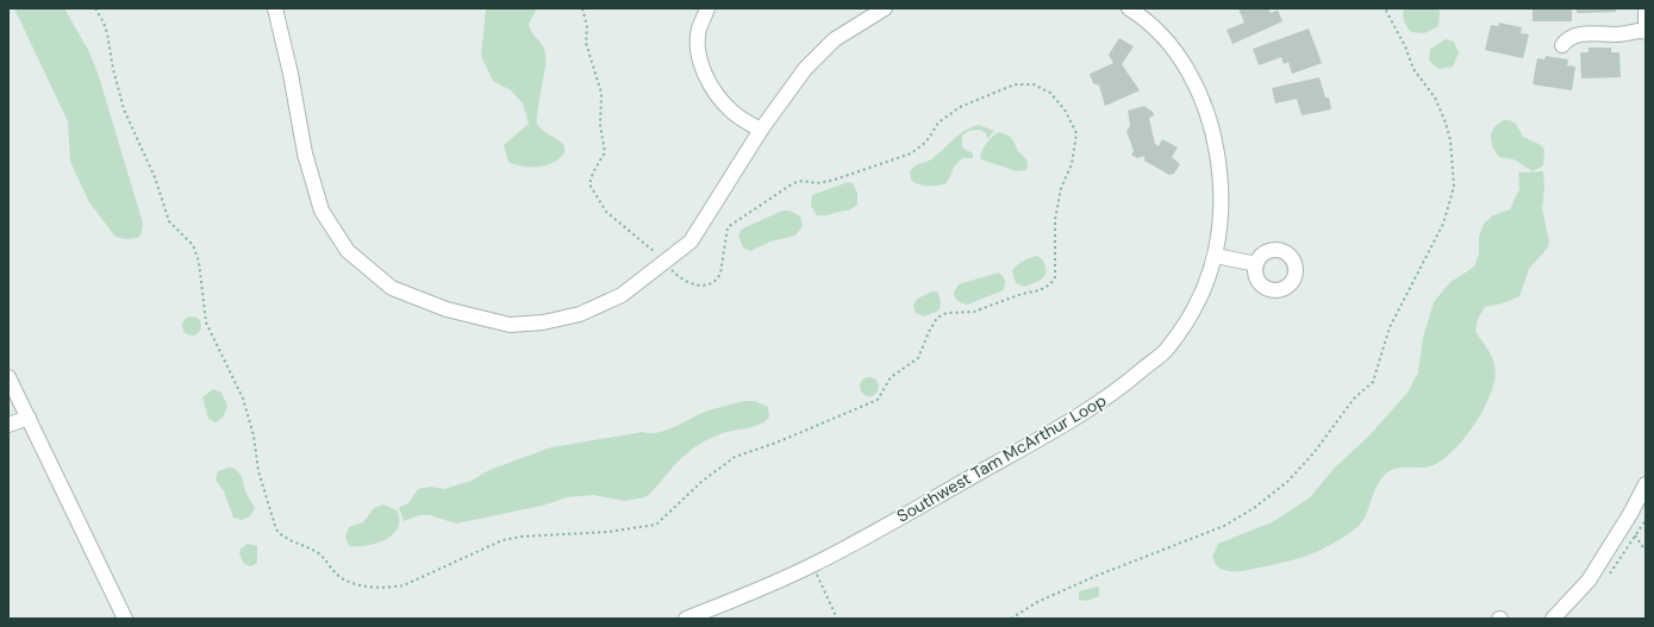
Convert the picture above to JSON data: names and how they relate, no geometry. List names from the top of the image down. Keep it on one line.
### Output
{"streets":{"street":["Southwest Tam McArthur Loop"]}}
